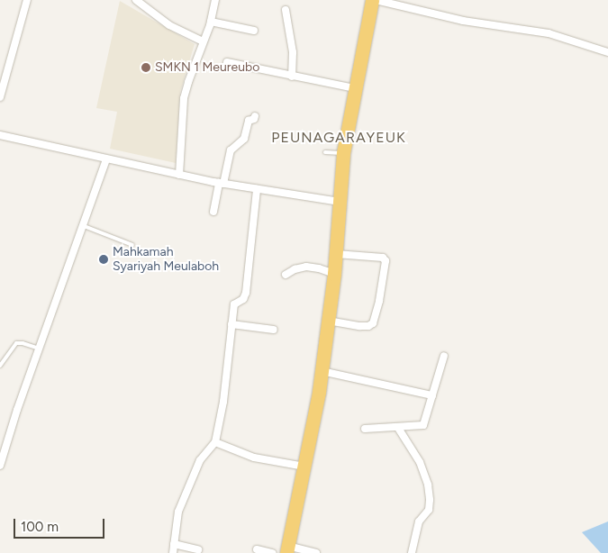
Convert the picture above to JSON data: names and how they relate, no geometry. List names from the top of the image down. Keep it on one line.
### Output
{"districts":["PEUNAGARAYEUK"],"places":["SMKN 1 Meureubo","Mahkamah Syariyah Meulaboh"],"scale_bar":"100 m"}
